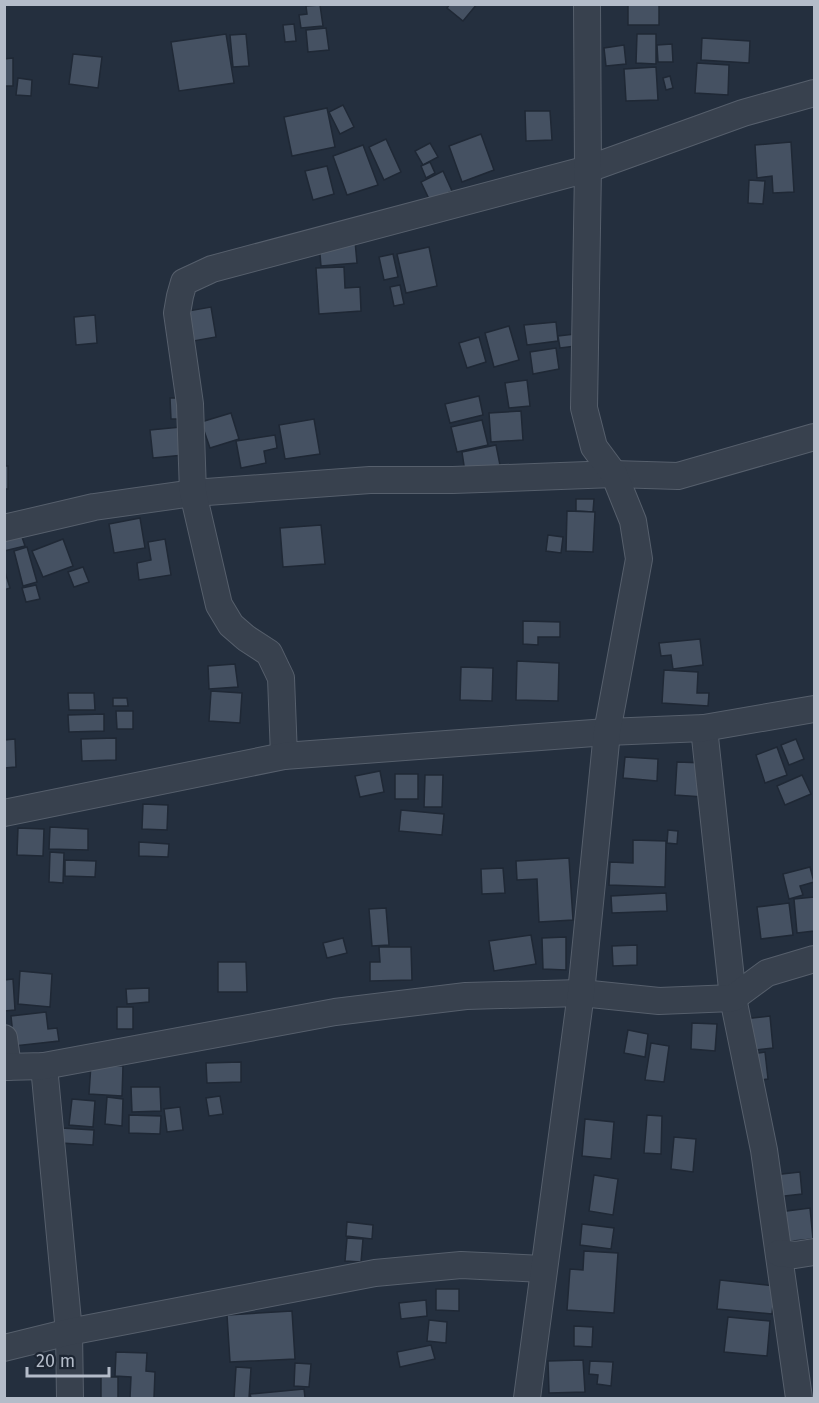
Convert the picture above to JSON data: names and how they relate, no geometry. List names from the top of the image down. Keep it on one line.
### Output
{"scale_bar":"20 m"}
